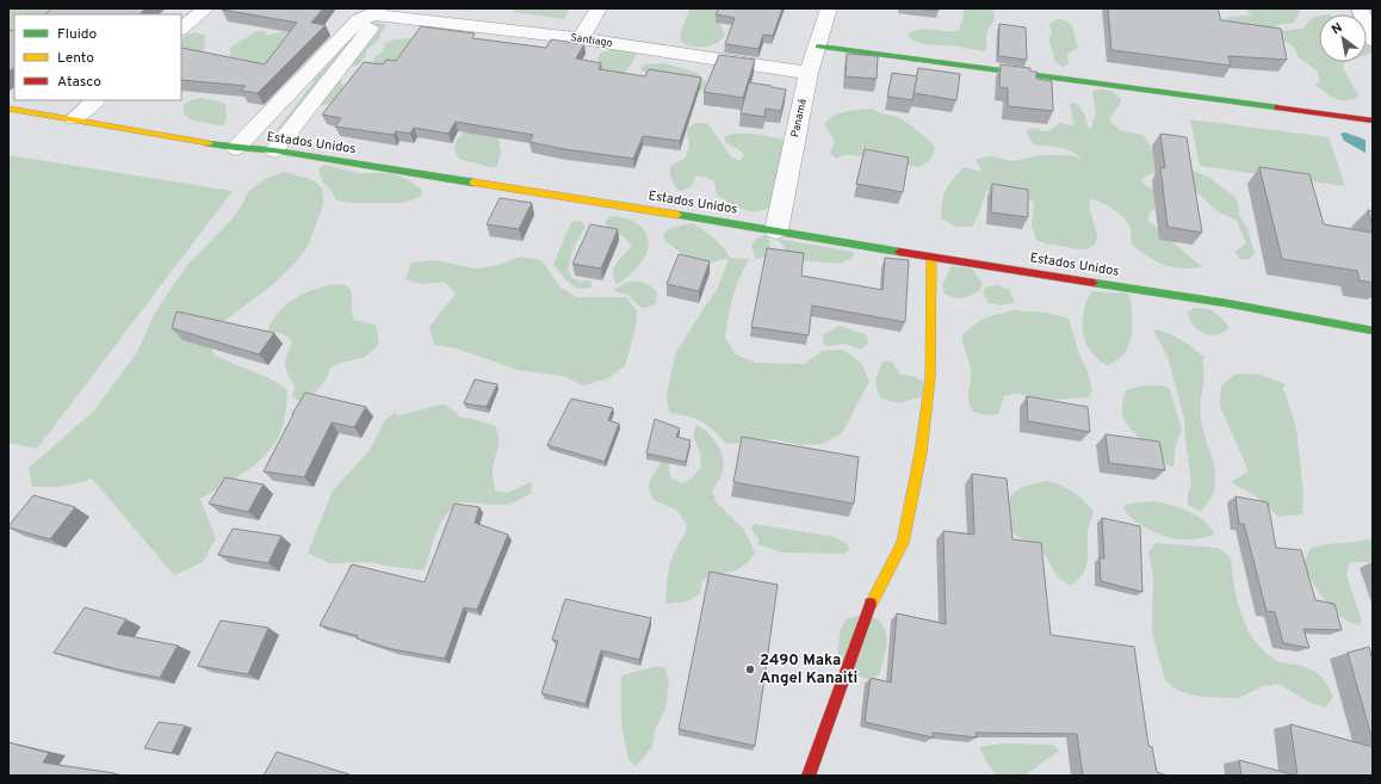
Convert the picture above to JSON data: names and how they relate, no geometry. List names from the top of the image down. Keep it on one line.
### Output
{"streets":{"street":["Santiago","Panamá","Estados Unidos"]},"crossings":[["Santiago","Panamá"],["Panamá","Estados Unidos"]],"places":["2490 Maka Angel Kanaiti"],"legend":["Fluido","Lento","Atasco"],"north":"top left"}
